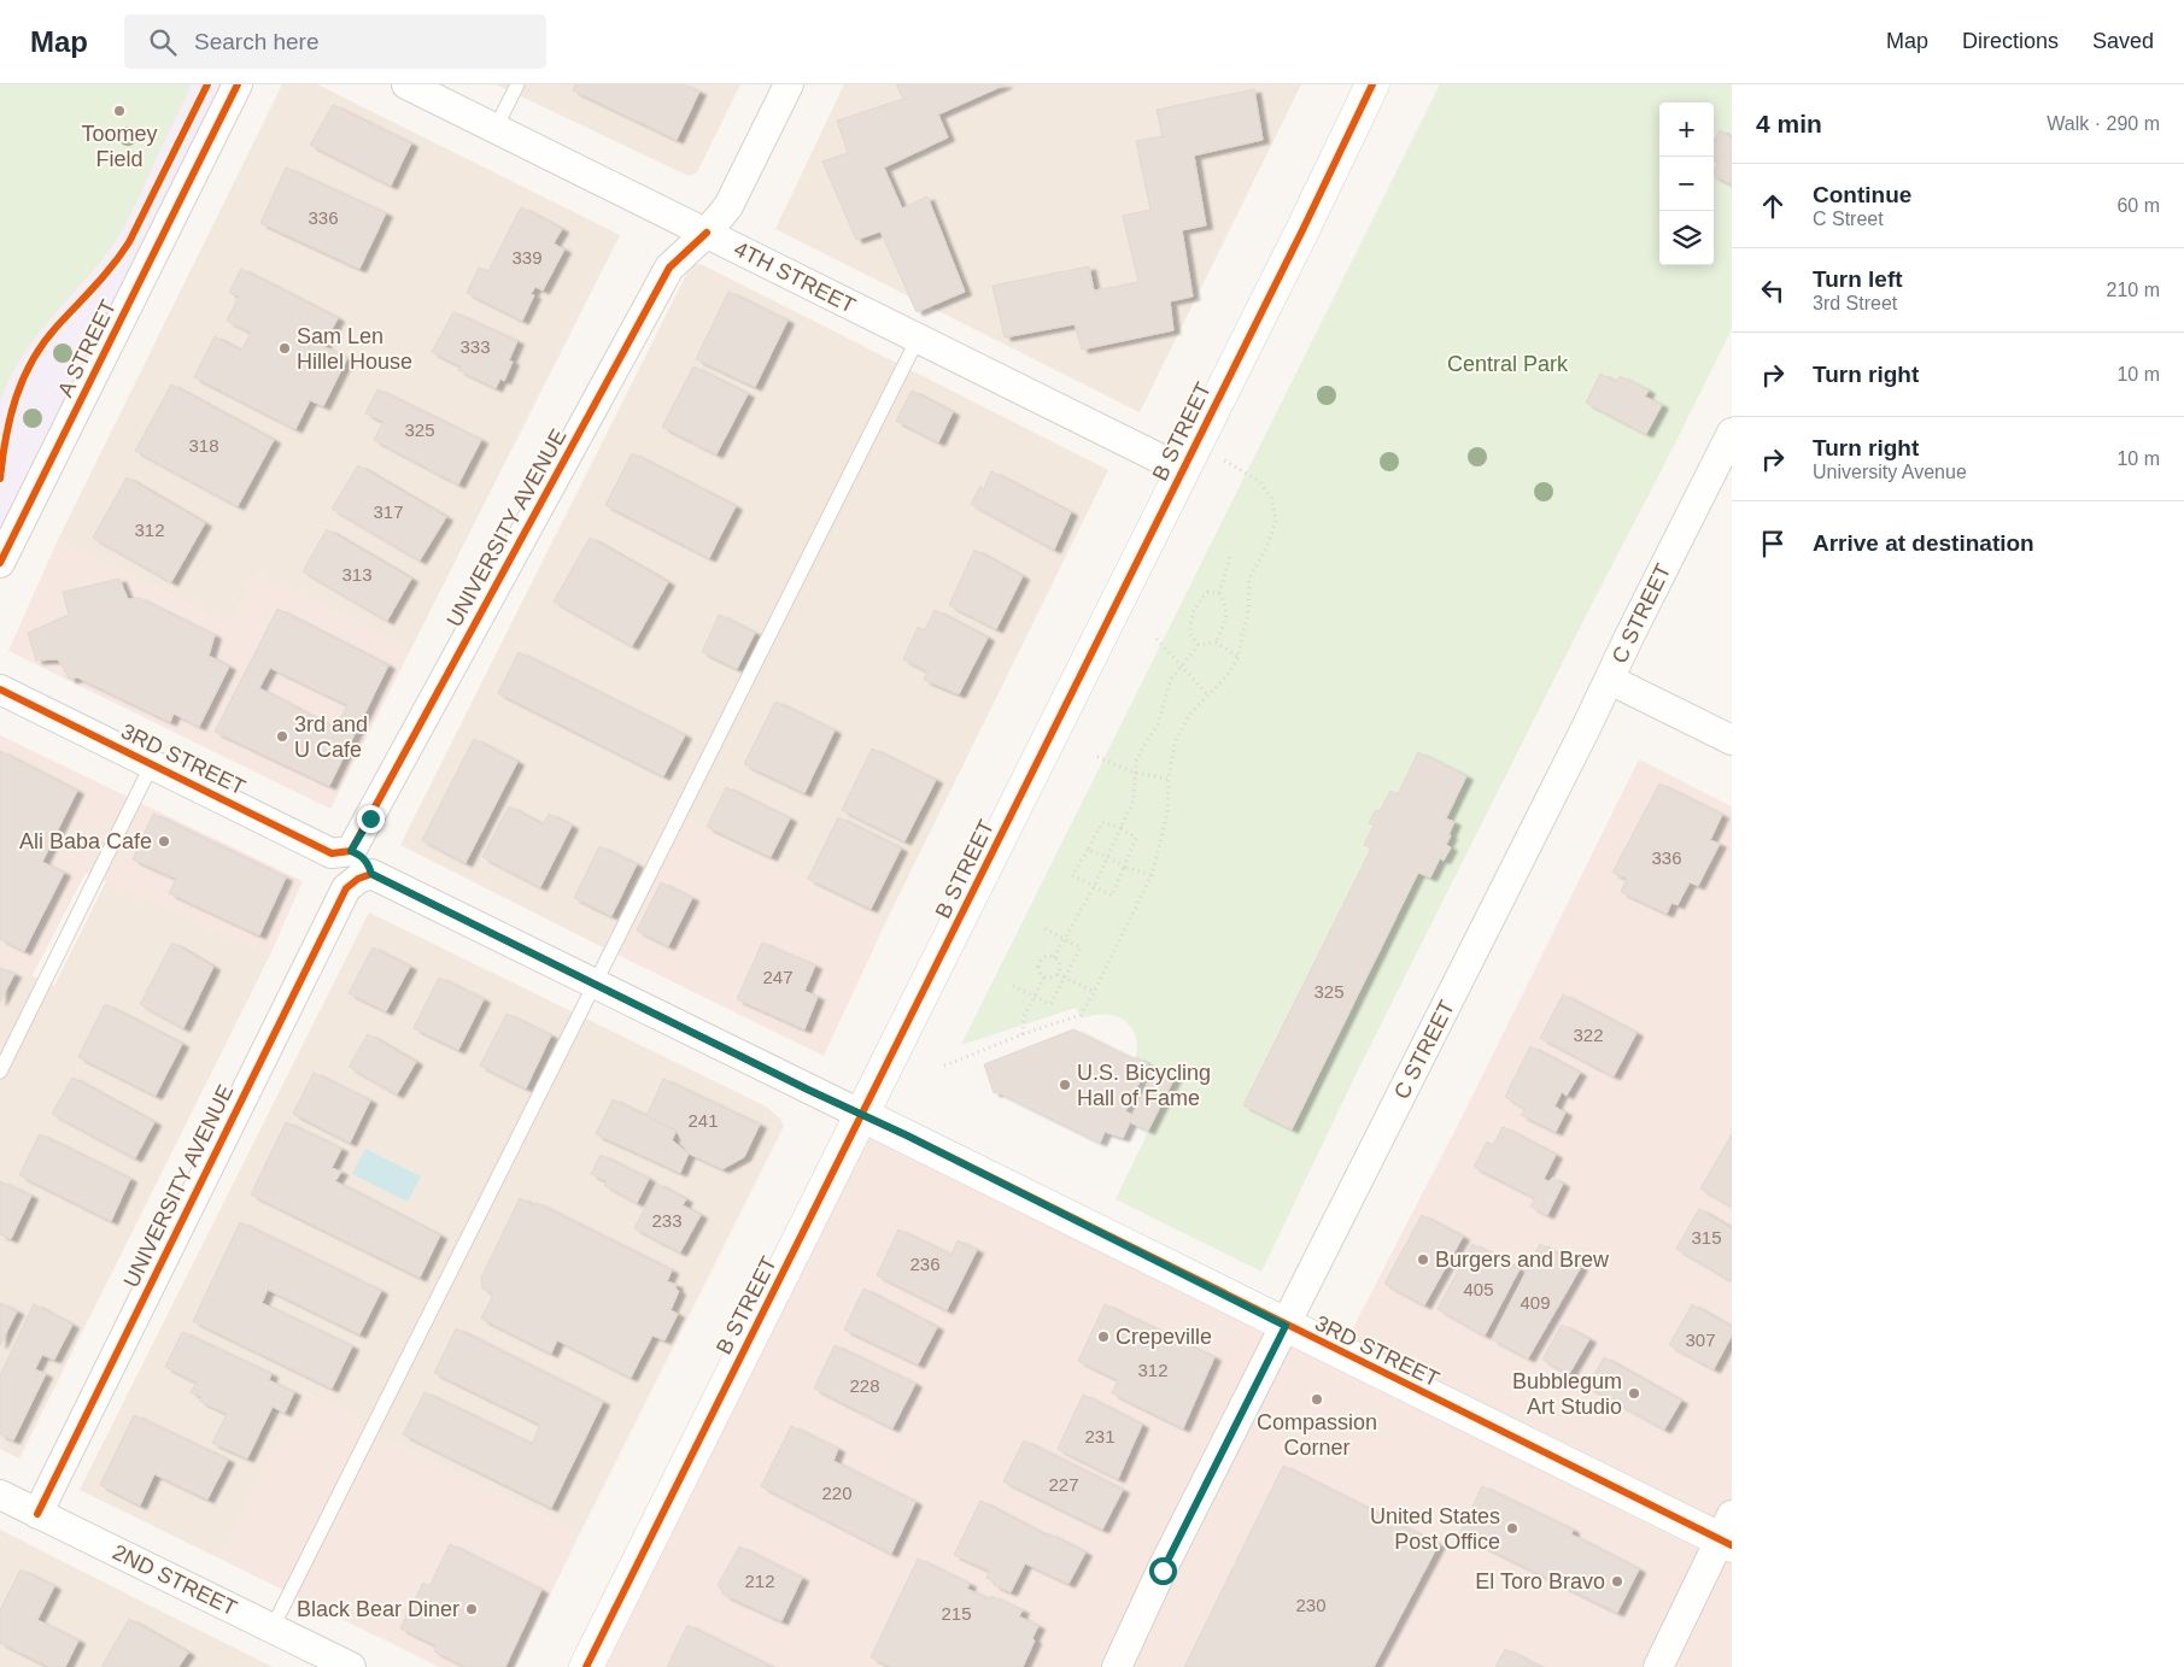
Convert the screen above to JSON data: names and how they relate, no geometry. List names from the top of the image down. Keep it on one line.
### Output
{"streets":{"street":["4TH STREET","A STREET","B STREET","UNIVERSITY AVENUE","C STREET","3RD STREET","2ND STREET"]},"crossings":[["4TH STREET","B STREET"],["4TH STREET","UNIVERSITY AVENUE"],["B STREET","3RD STREET"],["UNIVERSITY AVENUE","3RD STREET"],["UNIVERSITY AVENUE","2ND STREET"],["C STREET","3RD STREET"]],"parks":["Central Park"],"places":["Toomey Field","Sam Len Hillel House","3rd and U Cafe","Ali Baba Cafe","U.S. Bicycling Hall of Fame","Burgers and Brew","Crepeville","Bubblegum Art Studio","Compassion Corner","United States Post Office","El Toro Bravo","Black Bear Diner"],"house_numbers":["336","339","333","325","318","317","312","313","336","247","325","322","241","233","315","236","405","409","307","312","228","231","227","220","212","230","215"],"page":{"header":"Map","search":"Search here","nav":["Map","Directions","Saved"],"heading":["4 min","Walk · 290 m"],"map_buttons":["+","−"],"list":[["Continue","C Street","60 m"],["Turn left","3rd Street","210 m"],["Turn right","10 m"],["Turn right","University Avenue","10 m"],"Arrive at destination"]}}
